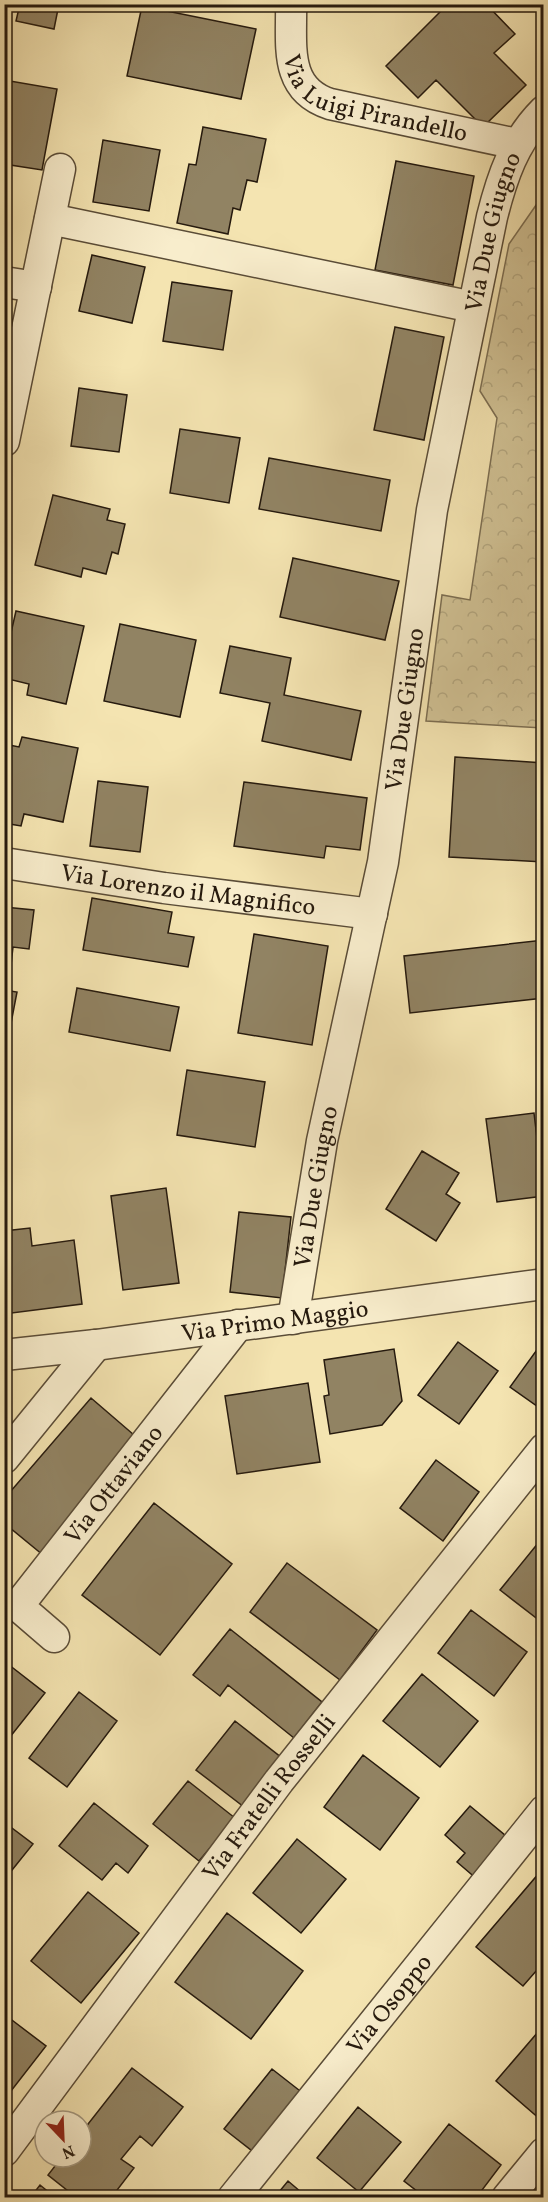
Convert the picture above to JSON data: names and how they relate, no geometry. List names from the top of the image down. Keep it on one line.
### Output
{"streets":{"street":["Via Luigi Pirandello","Via Due Giugno","Via Lorenzo il Magnifico","Via Primo Maggio","Via Ottaviano","Via Fratelli Rosselli","Via Osoppo"]},"crossings":[["Via Luigi Pirandello","Via Due Giugno"],["Via Due Giugno","Via Lorenzo il Magnifico"],["Via Due Giugno","Via Primo Maggio"],["Via Primo Maggio","Via Ottaviano"]],"north":"bottom right"}
